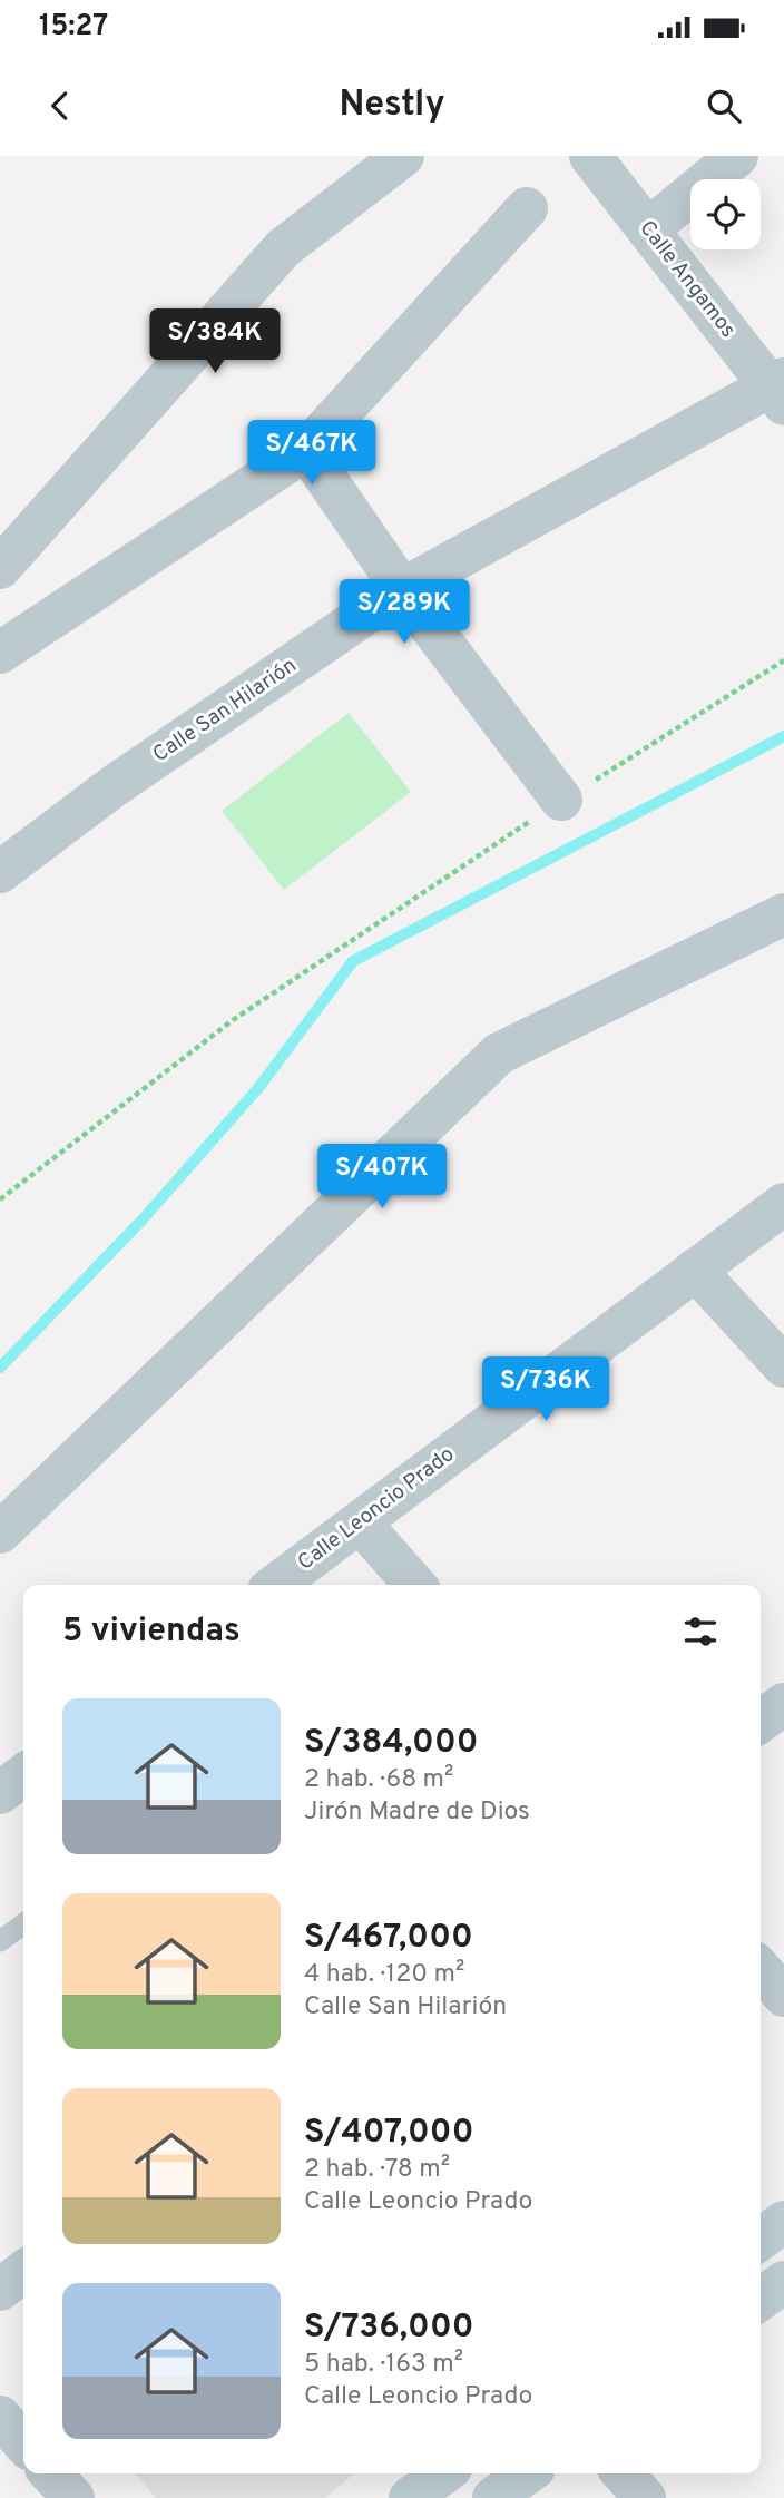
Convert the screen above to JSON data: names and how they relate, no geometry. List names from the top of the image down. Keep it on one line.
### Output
{"streets":{"street":["Calle Angamos","Calle San Hilarión","Calle Leoncio Prado"]},"crossings":[["Calle Angamos","Calle San Hilarión"]],"page":{"status":"15:27","header":"Nestly","price":["S/384K","S/467K","S/289K","S/407K","S/736K"],"heading":"5 viviendas","list":[{"name":"S/384,000","note":"2 hab. · 68 m² · Jirón Madre de Dios"},{"name":"S/467,000","note":"4 hab. · 120 m² · Calle San Hilarión"},{"name":"S/407,000","note":"2 hab. · 78 m² · Calle Leoncio Prado"},{"name":"S/736,000","note":"5 hab. · 163 m² · Calle Leoncio Prado"}]}}
